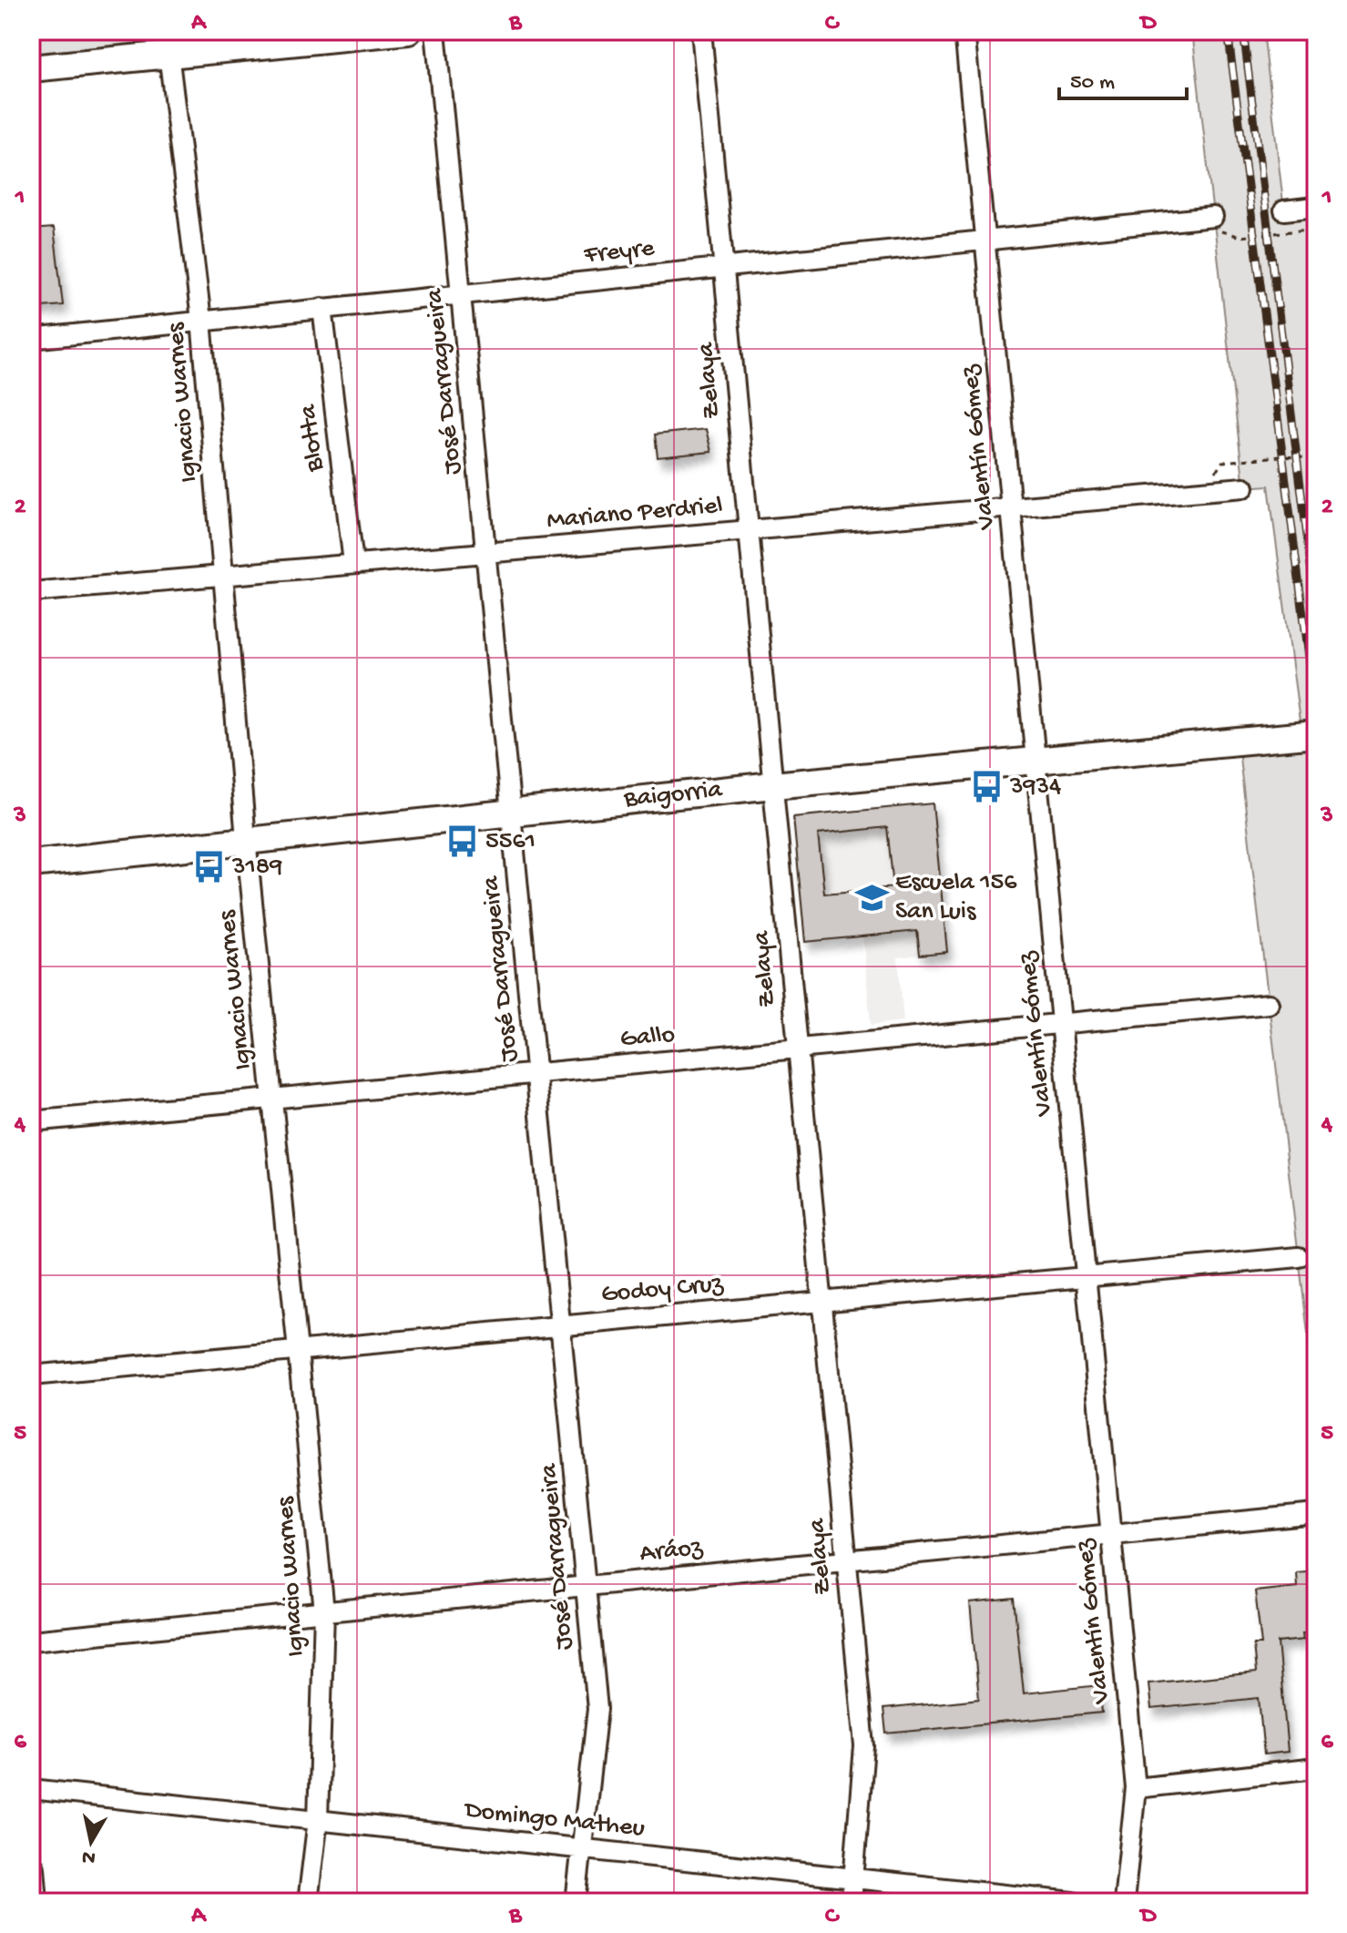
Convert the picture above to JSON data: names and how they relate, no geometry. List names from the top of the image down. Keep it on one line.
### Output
{"streets":{"street":["Freyre","Zelaya","José Darragueira","Ignacio Warnes","Blotta","Valentín Gómez","Mariano Perdriel","Baigorria","Gallo","Godoy Cruz","Aráoz","Domingo Matheu"]},"crossings":[["Freyre","Zelaya"],["Freyre","José Darragueira"],["Freyre","Ignacio Warnes"],["Freyre","Blotta"],["Freyre","Valentín Gómez"],["Zelaya","Mariano Perdriel"],["Zelaya","Baigorria"],["Zelaya","Gallo"],["Zelaya","Godoy Cruz"],["Zelaya","Aráoz"],["Zelaya","Domingo Matheu"],["José Darragueira","Mariano Perdriel"],["José Darragueira","Baigorria"],["José Darragueira","Gallo"],["José Darragueira","Godoy Cruz"],["José Darragueira","Aráoz"],["José Darragueira","Domingo Matheu"],["Ignacio Warnes","Mariano Perdriel"],["Ignacio Warnes","Baigorria"],["Ignacio Warnes","Gallo"],["Ignacio Warnes","Godoy Cruz"],["Ignacio Warnes","Aráoz"],["Ignacio Warnes","Domingo Matheu"],["Blotta","Mariano Perdriel"],["Valentín Gómez","Mariano Perdriel"],["Valentín Gómez","Baigorria"],["Valentín Gómez","Gallo"],["Valentín Gómez","Godoy Cruz"],["Valentín Gómez","Aráoz"]],"places":{"bus stop":["3934","5561","3189"],"school or university":["Escuela 156 San Luis"]},"scale_bar":"50 m","north":"bottom","grid":{"columns":["A","B","C","D"],"rows":["1","2","3","4","5","6"]}}
